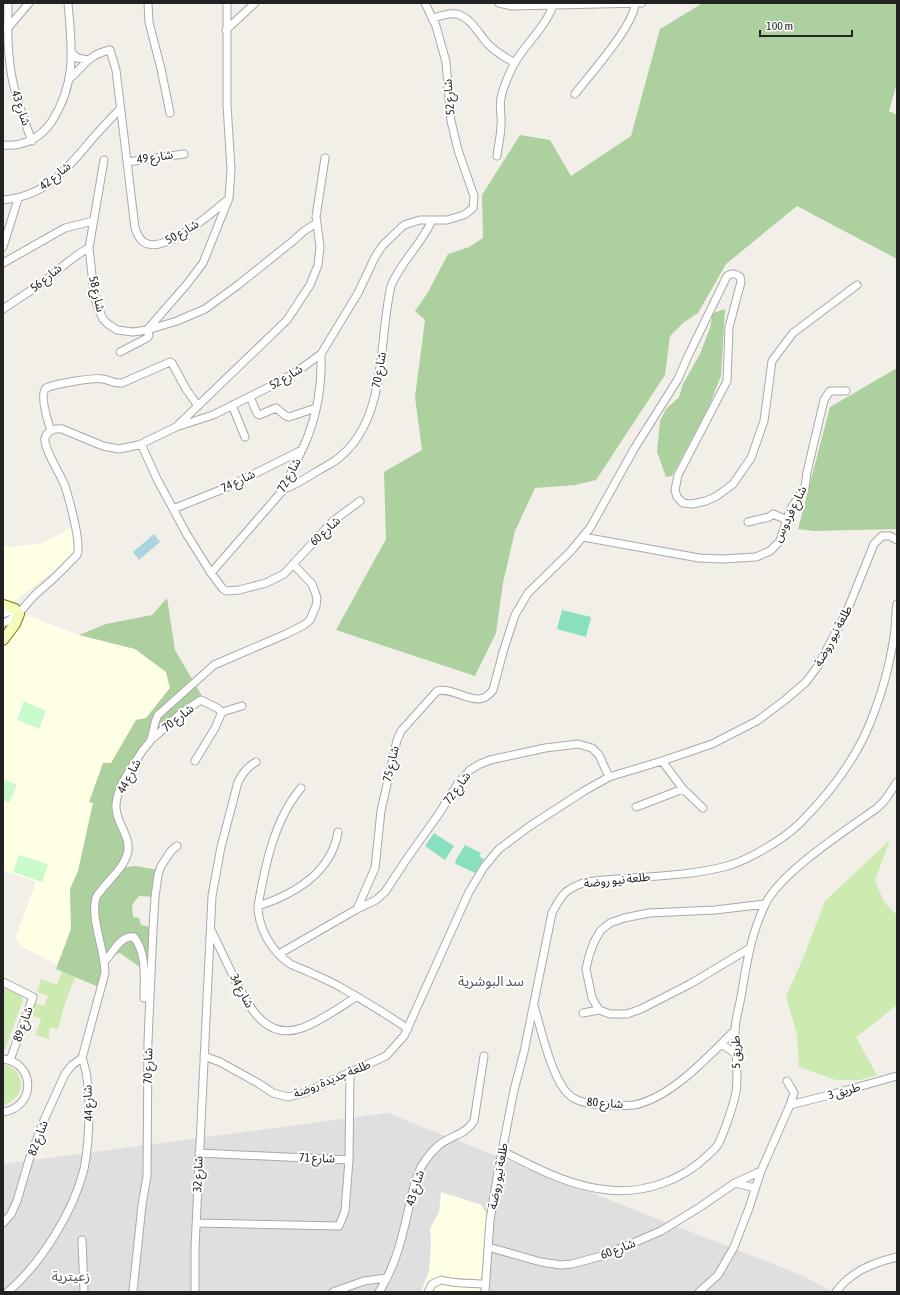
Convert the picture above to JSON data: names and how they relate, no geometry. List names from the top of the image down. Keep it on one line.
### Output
{"streets":{"street":["شارع 52","شارع 43","شارع 49","شارع 42","شارع 50","شارع 56","شارع 58","شارع 70","شارع 72","شارع 74","شارع فردوس","شارع 60","طلعة نيو روضة","شارع 75","شارع 44","شارع 34","شارع 89","طريق 5","طلعة جديدة روضة","طريق 3","شارع 80","شارع 82","شارع 71","شارع 32"]},"crossings":[["شارع 52","شارع 70"],["شارع 52","شارع 72"],["شارع 49","شارع 50"],["شارع 42","شارع 50"],["شارع 50","شارع 58"],["شارع 56","شارع 58"],["شارع 70","شارع 72"],["شارع 70","شارع 44"],["شارع 72","شارع 74"],["شارع 72","طلعة نيو روضة"],["شارع 72","شارع 75"],["شارع فردوس","شارع 75"],["شارع 60","طلعة نيو روضة"],["شارع 60","شارع 44"],["طلعة نيو روضة","طريق 5"],["طلعة نيو روضة","طلعة جديدة روضة"],["طلعة نيو روضة","شارع 80"],["شارع 44","شارع 82"],["شارع 34","طلعة جديدة روضة"],["شارع 34","شارع 32"],["طريق 5","شارع 80"],["طلعة جديدة روضة","شارع 71"],["طلعة جديدة روضة","شارع 32"],["شارع 71","شارع 32"]],"districts":["سد البوشرية","زعيترية"],"scale_bar":"100 m"}
